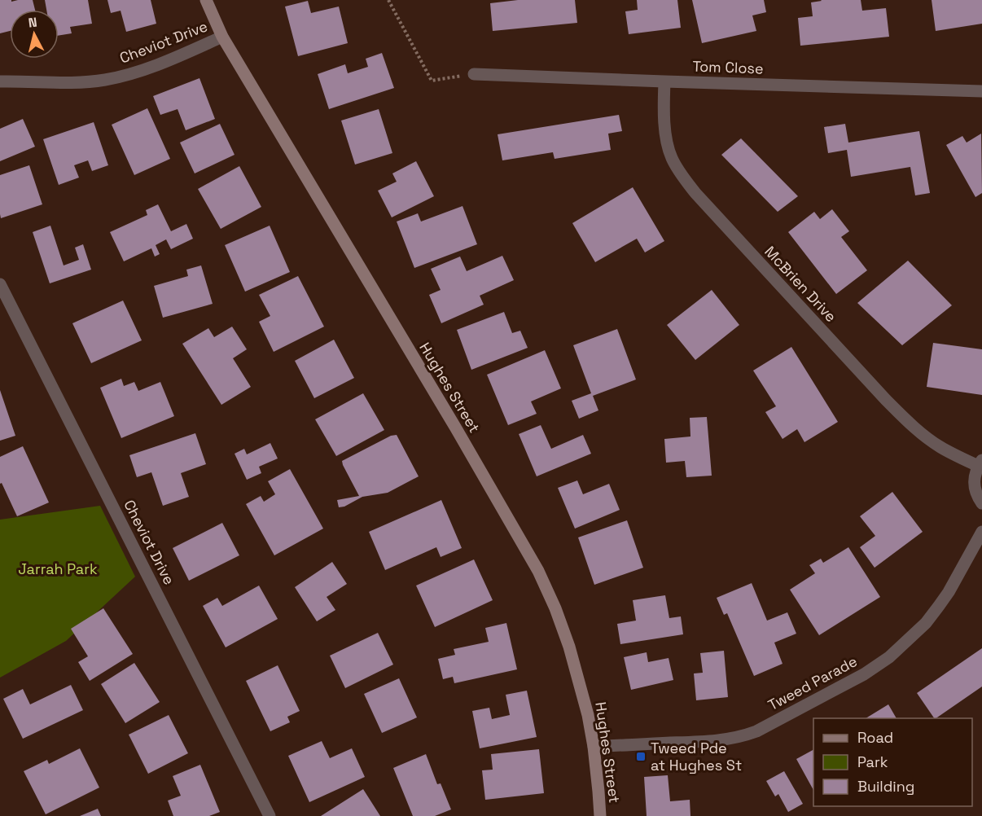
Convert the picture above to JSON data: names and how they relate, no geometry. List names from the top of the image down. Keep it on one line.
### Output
{"streets":{"street":["Cheviot Drive","Tom Close","McBrien Drive","Hughes Street","Tweed Parade"]},"crossings":[["Cheviot Drive","Hughes Street"],["Tom Close","McBrien Drive"],["Hughes Street","Tweed Parade"]],"parks":["Jarrah Park"],"places":{"transit":["Tweed Pde at Hughes St"]},"legend":["Road","Park","Building"],"north":"top"}
